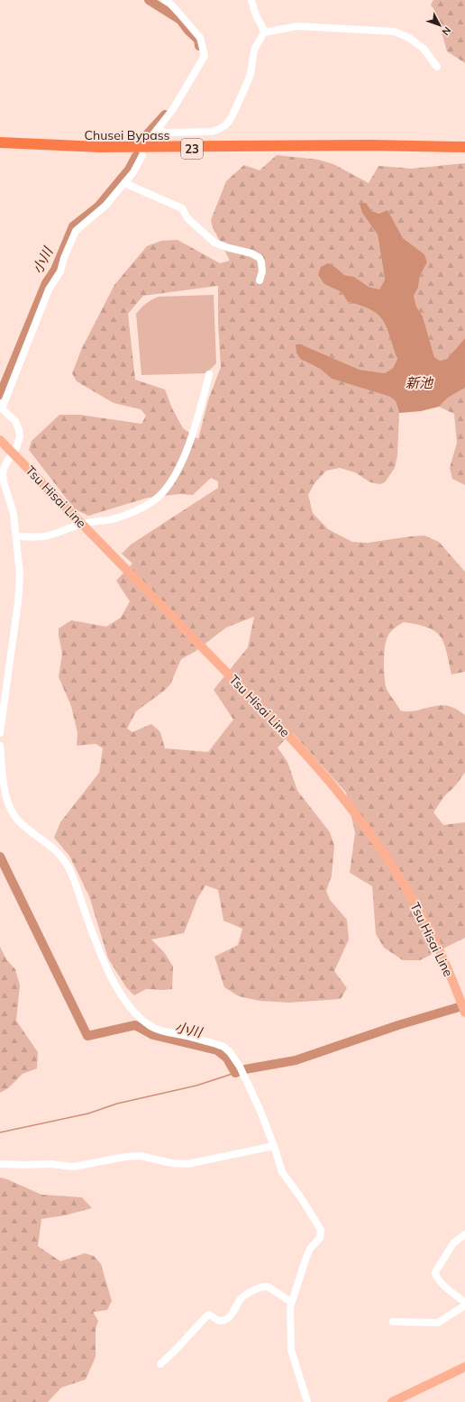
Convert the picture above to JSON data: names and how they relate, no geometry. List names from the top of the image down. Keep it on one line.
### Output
{"streets":{"highway":["Chusei Bypass","23"],"main road":["Tsu Hisai Line"]},"water":["小川","新池"],"north":"bottom right"}
